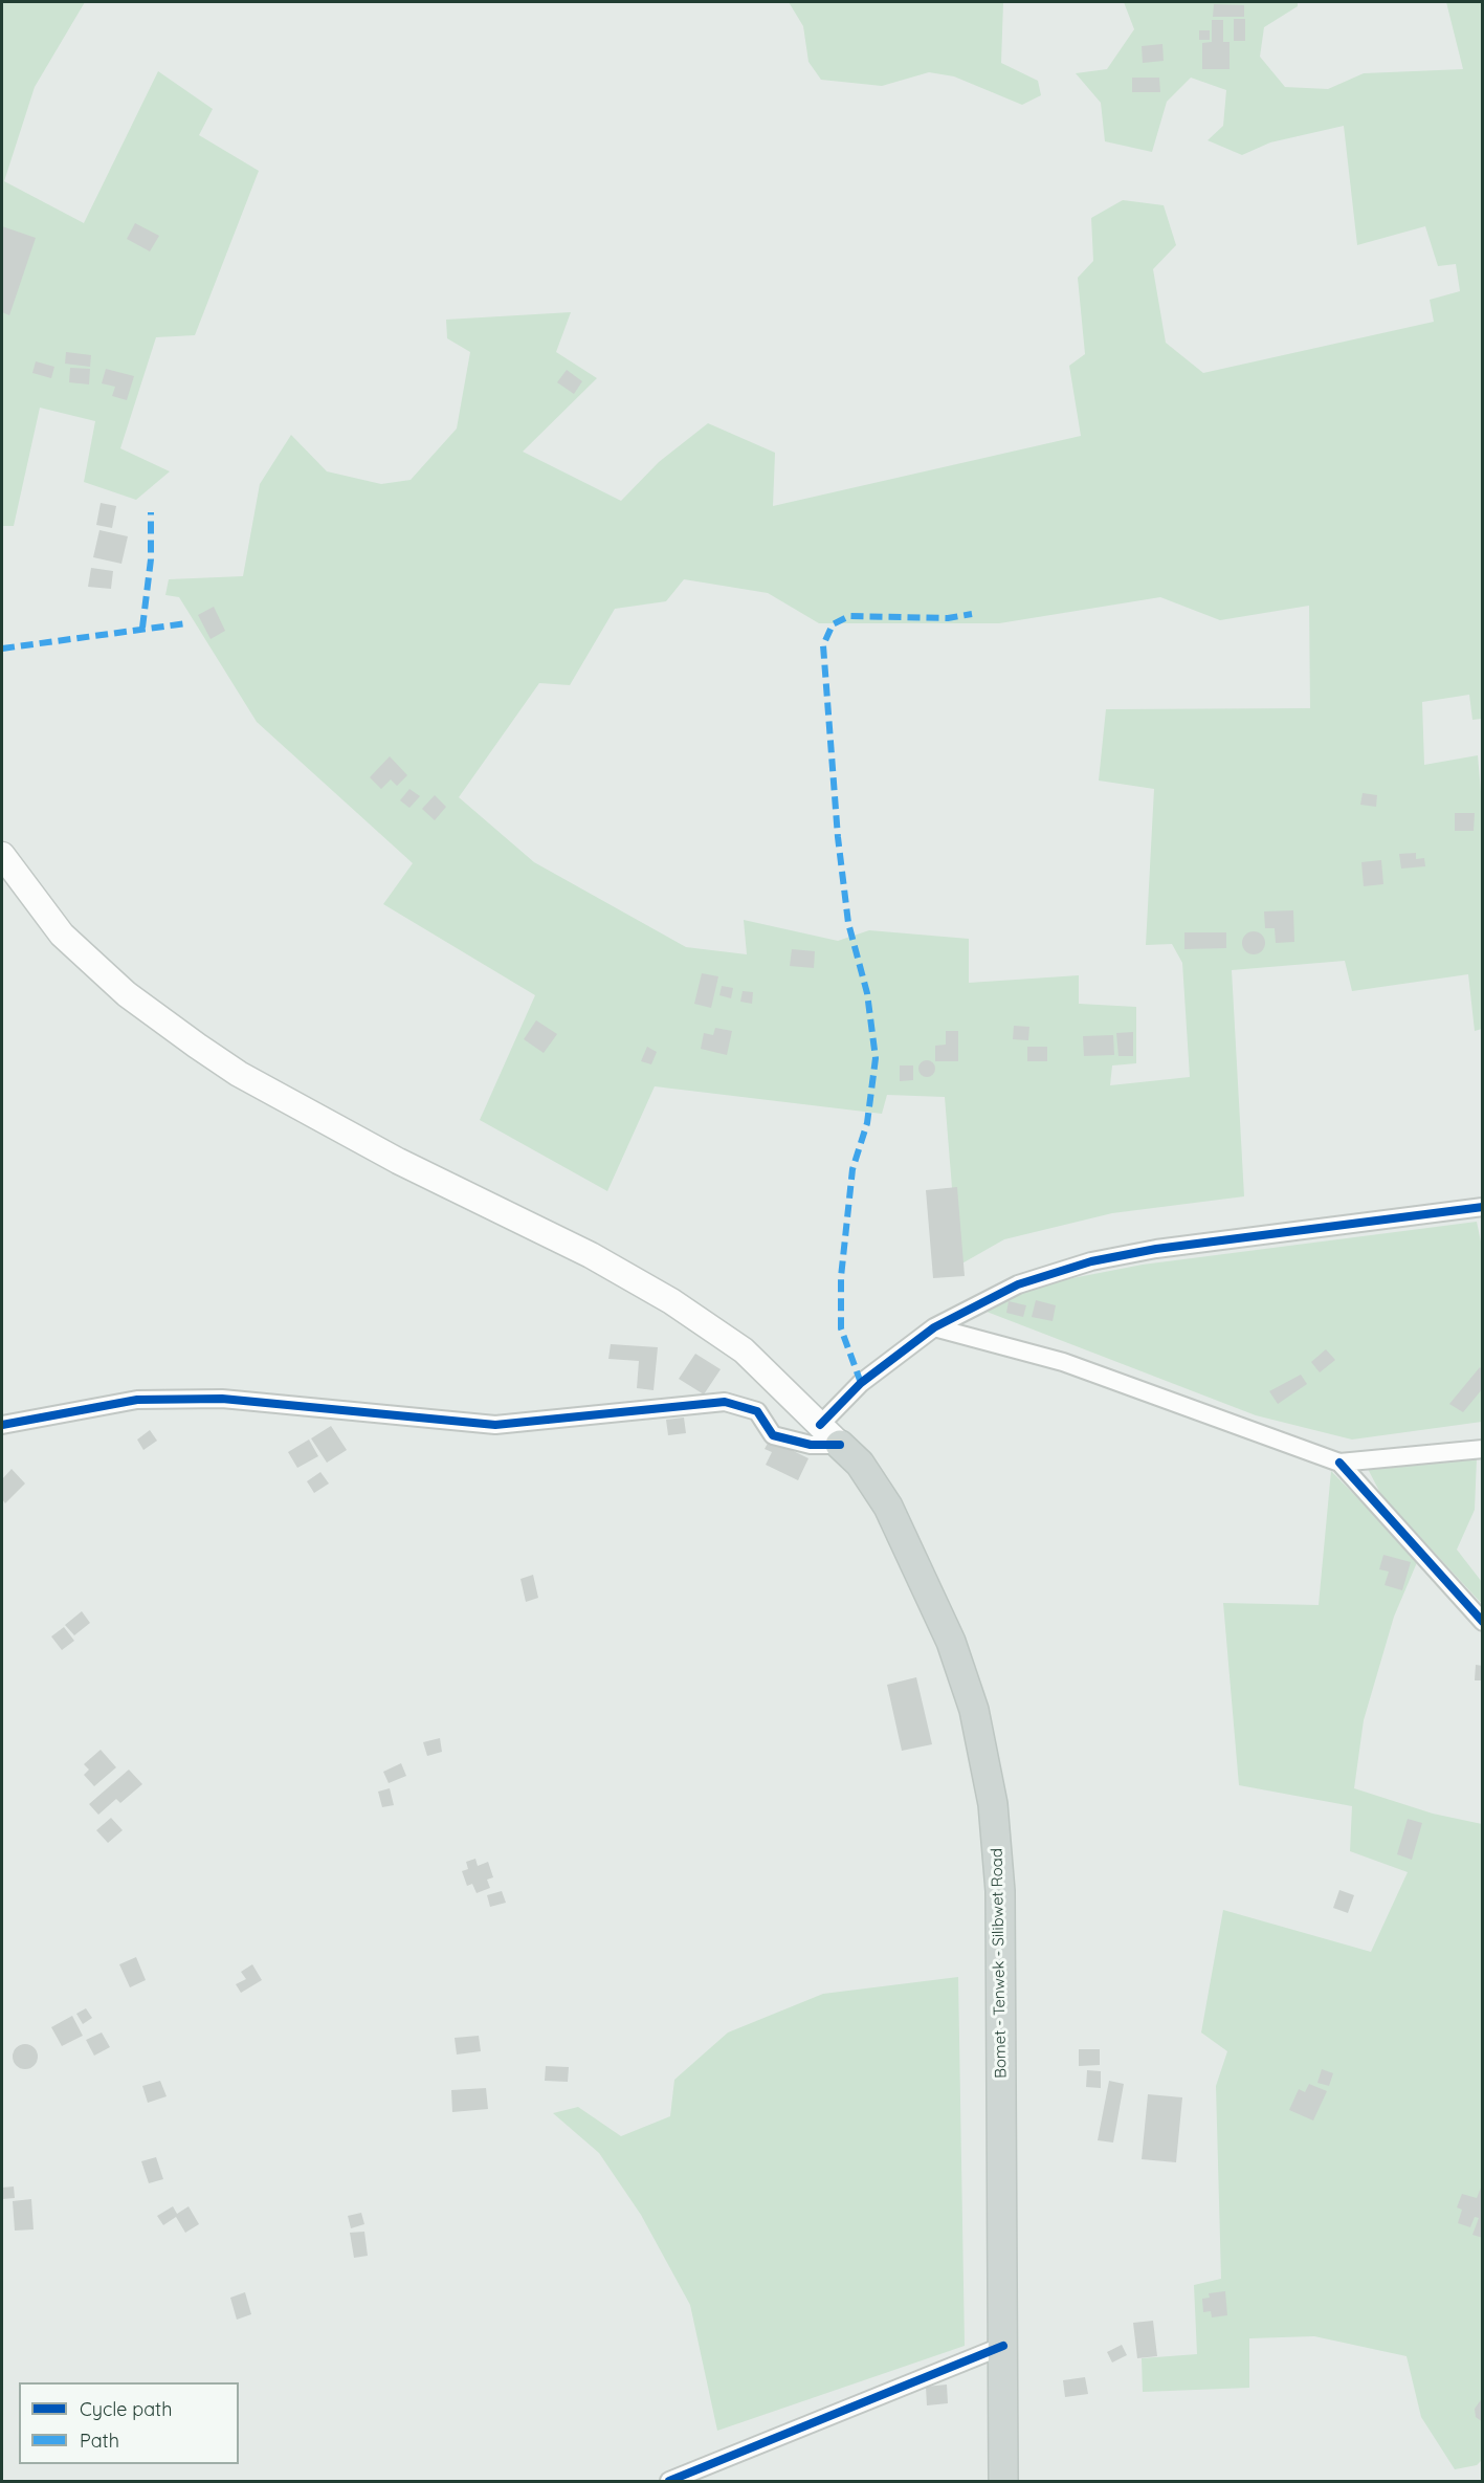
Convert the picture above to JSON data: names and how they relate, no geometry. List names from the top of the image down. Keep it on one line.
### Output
{"streets":{"main road":["Bomet - Tenwek - Silibwet Road"]},"legend":["Cycle path","Path"]}
